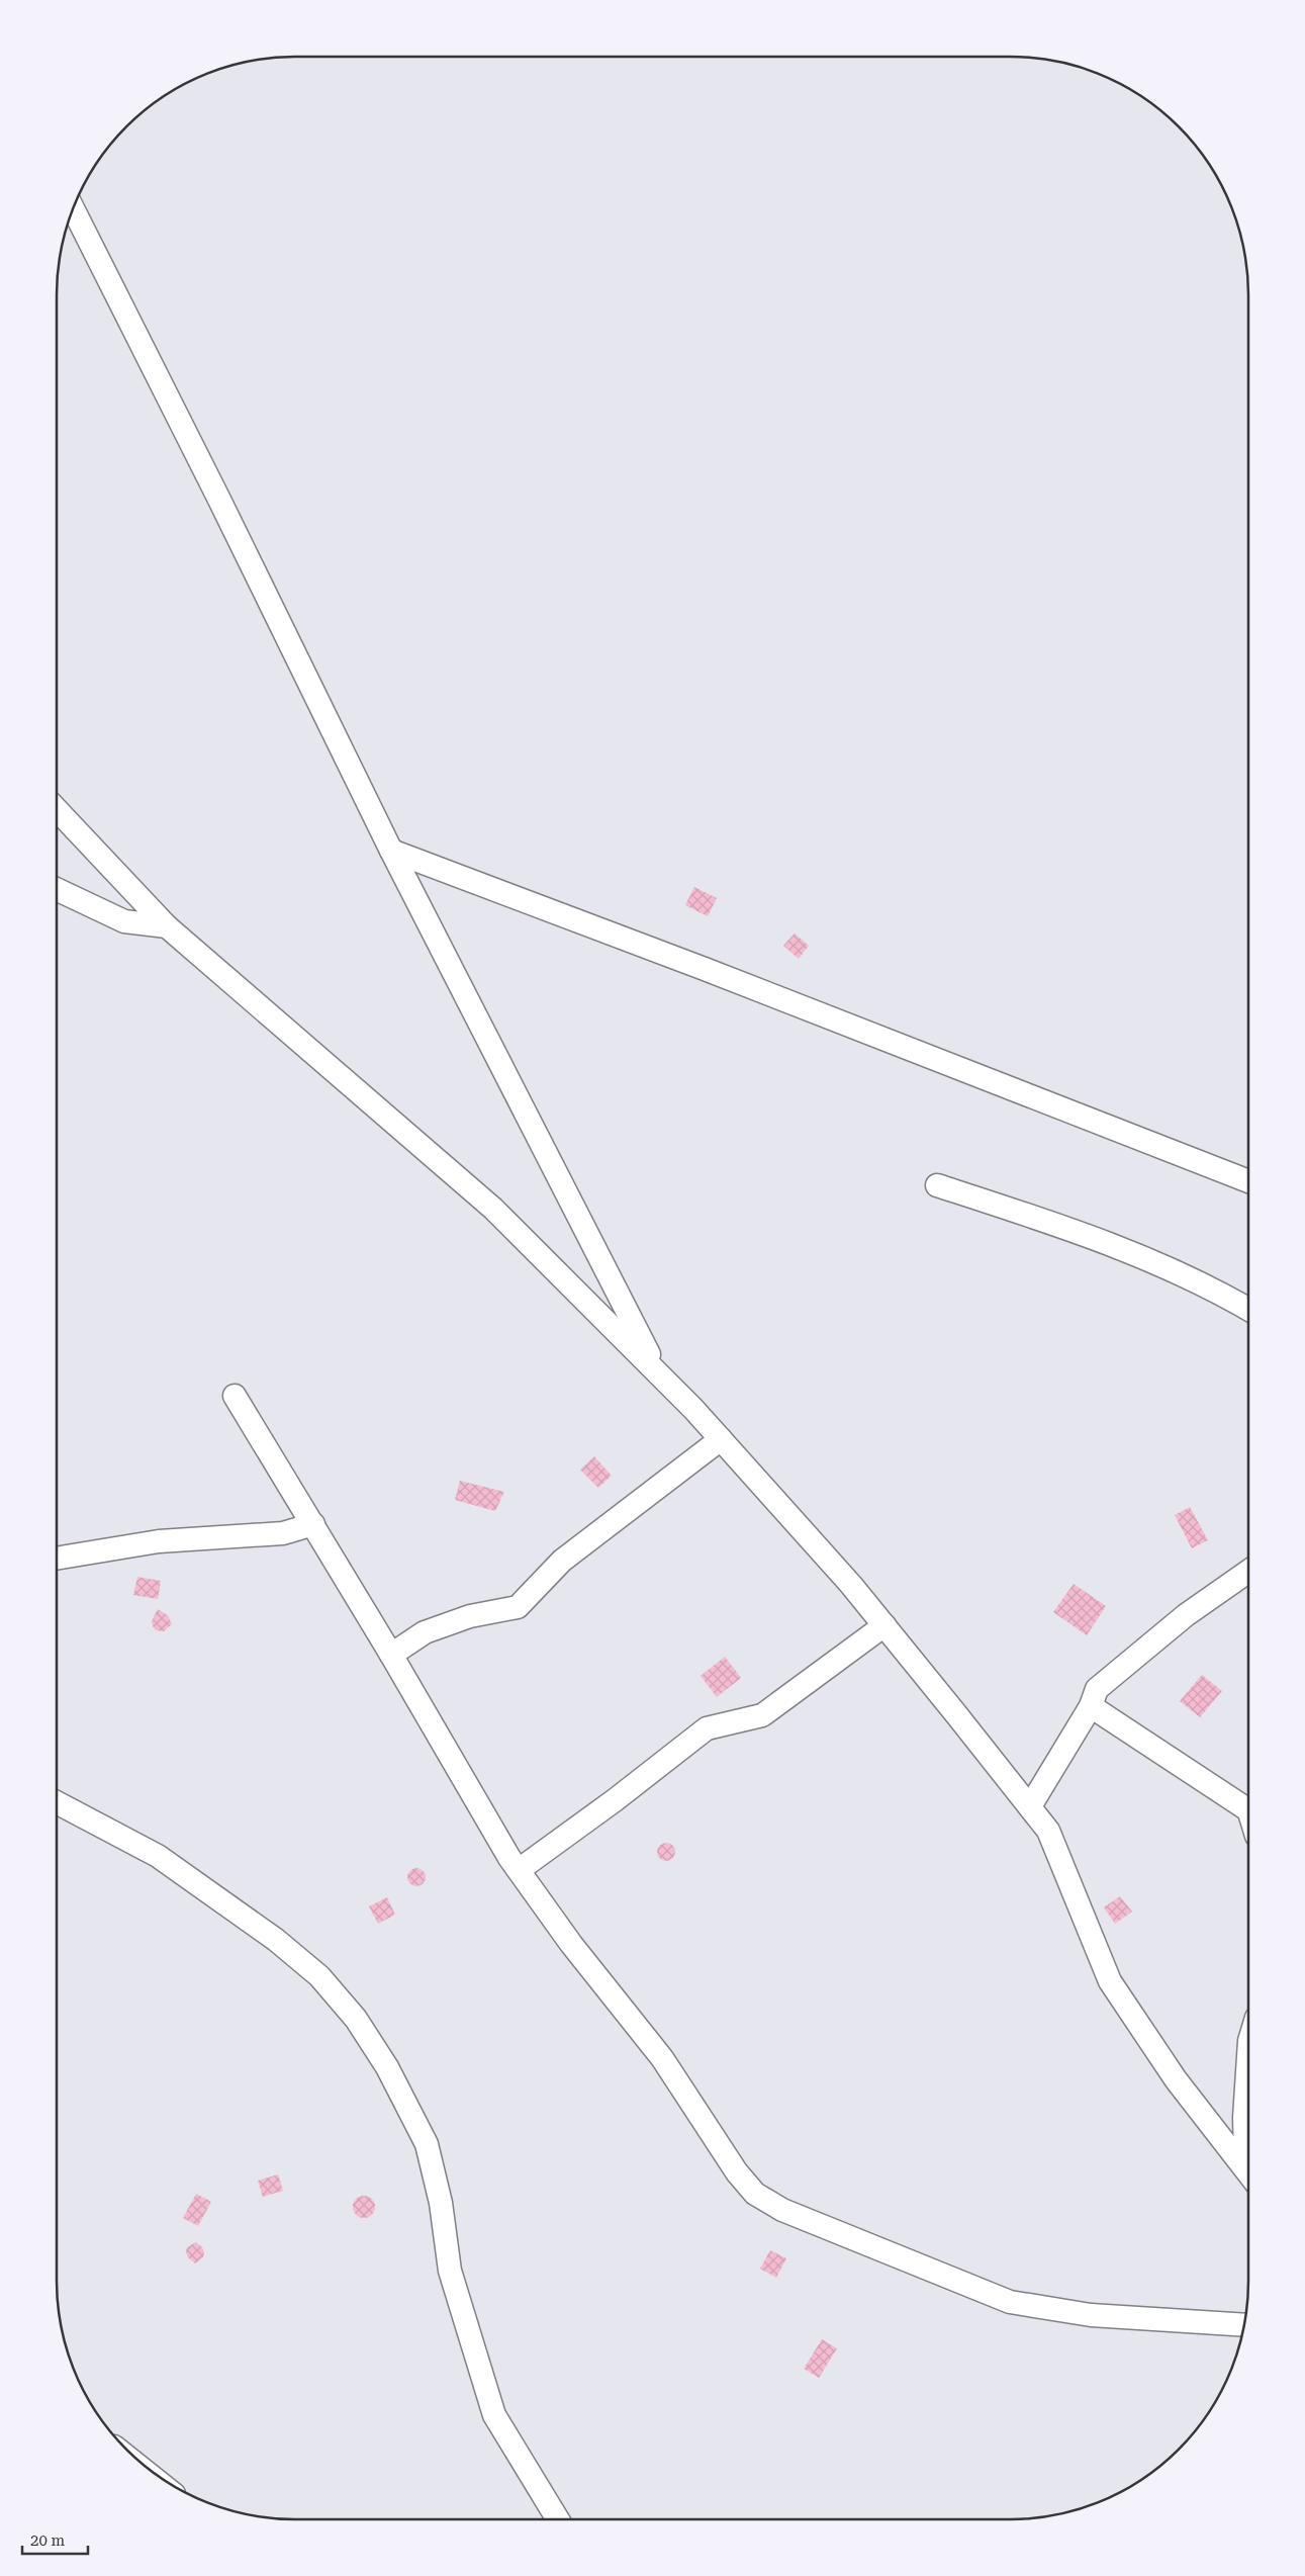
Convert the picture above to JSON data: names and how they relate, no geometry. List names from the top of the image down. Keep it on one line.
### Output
{"scale_bar":"20 m"}
